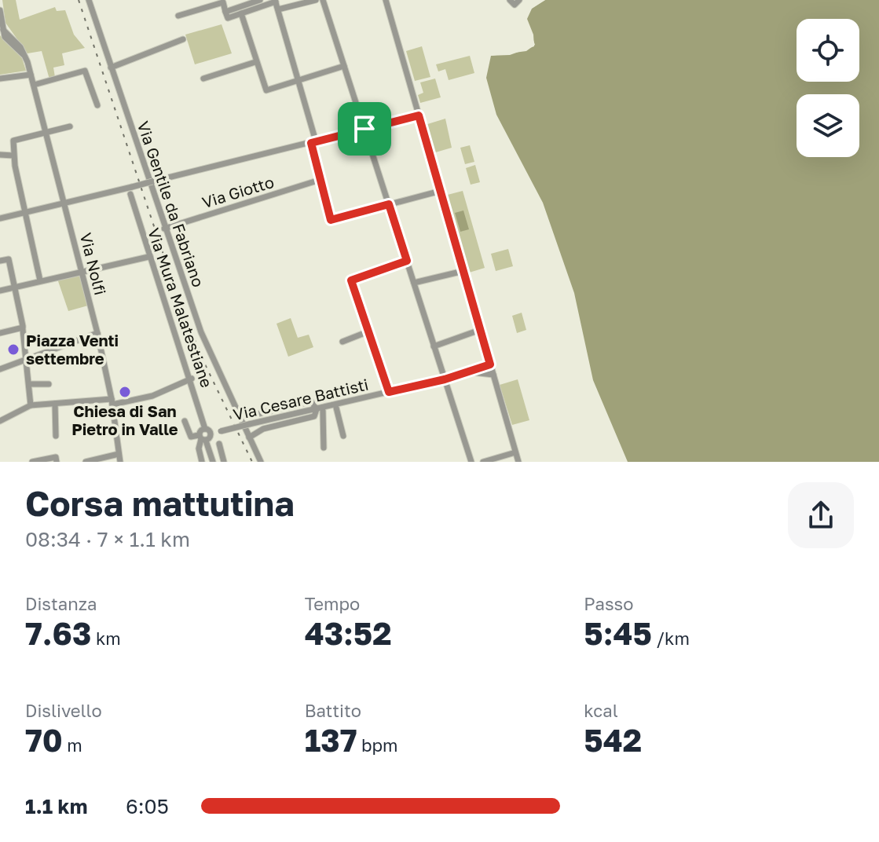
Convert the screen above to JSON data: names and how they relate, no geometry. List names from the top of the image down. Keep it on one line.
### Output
{"streets":{"street":["Via Giotto","Via Gentile da Fabriano","Via Nolfi","Via Mura Malatestiane","Via Cesare Battisti"]},"crossings":[["Via Giotto","Via Gentile da Fabriano"],["Via Mura Malatestiane","Via Cesare Battisti"]],"places":["Piazza Venti settembre","Chiesa di San Pietro in Valle"],"page":{"heading":["Corsa mattutina","08:34 · 7 × 1.1 km"],"stats":[["Distanza","7.63 km"],["Tempo","43:52"],["Passo","5:45 /km"],["Dislivello","70 m"],["Battito","137 bpm"],["kcal","542"]],"list":[{"name":"1.1 km","note":"6:05"}]}}
